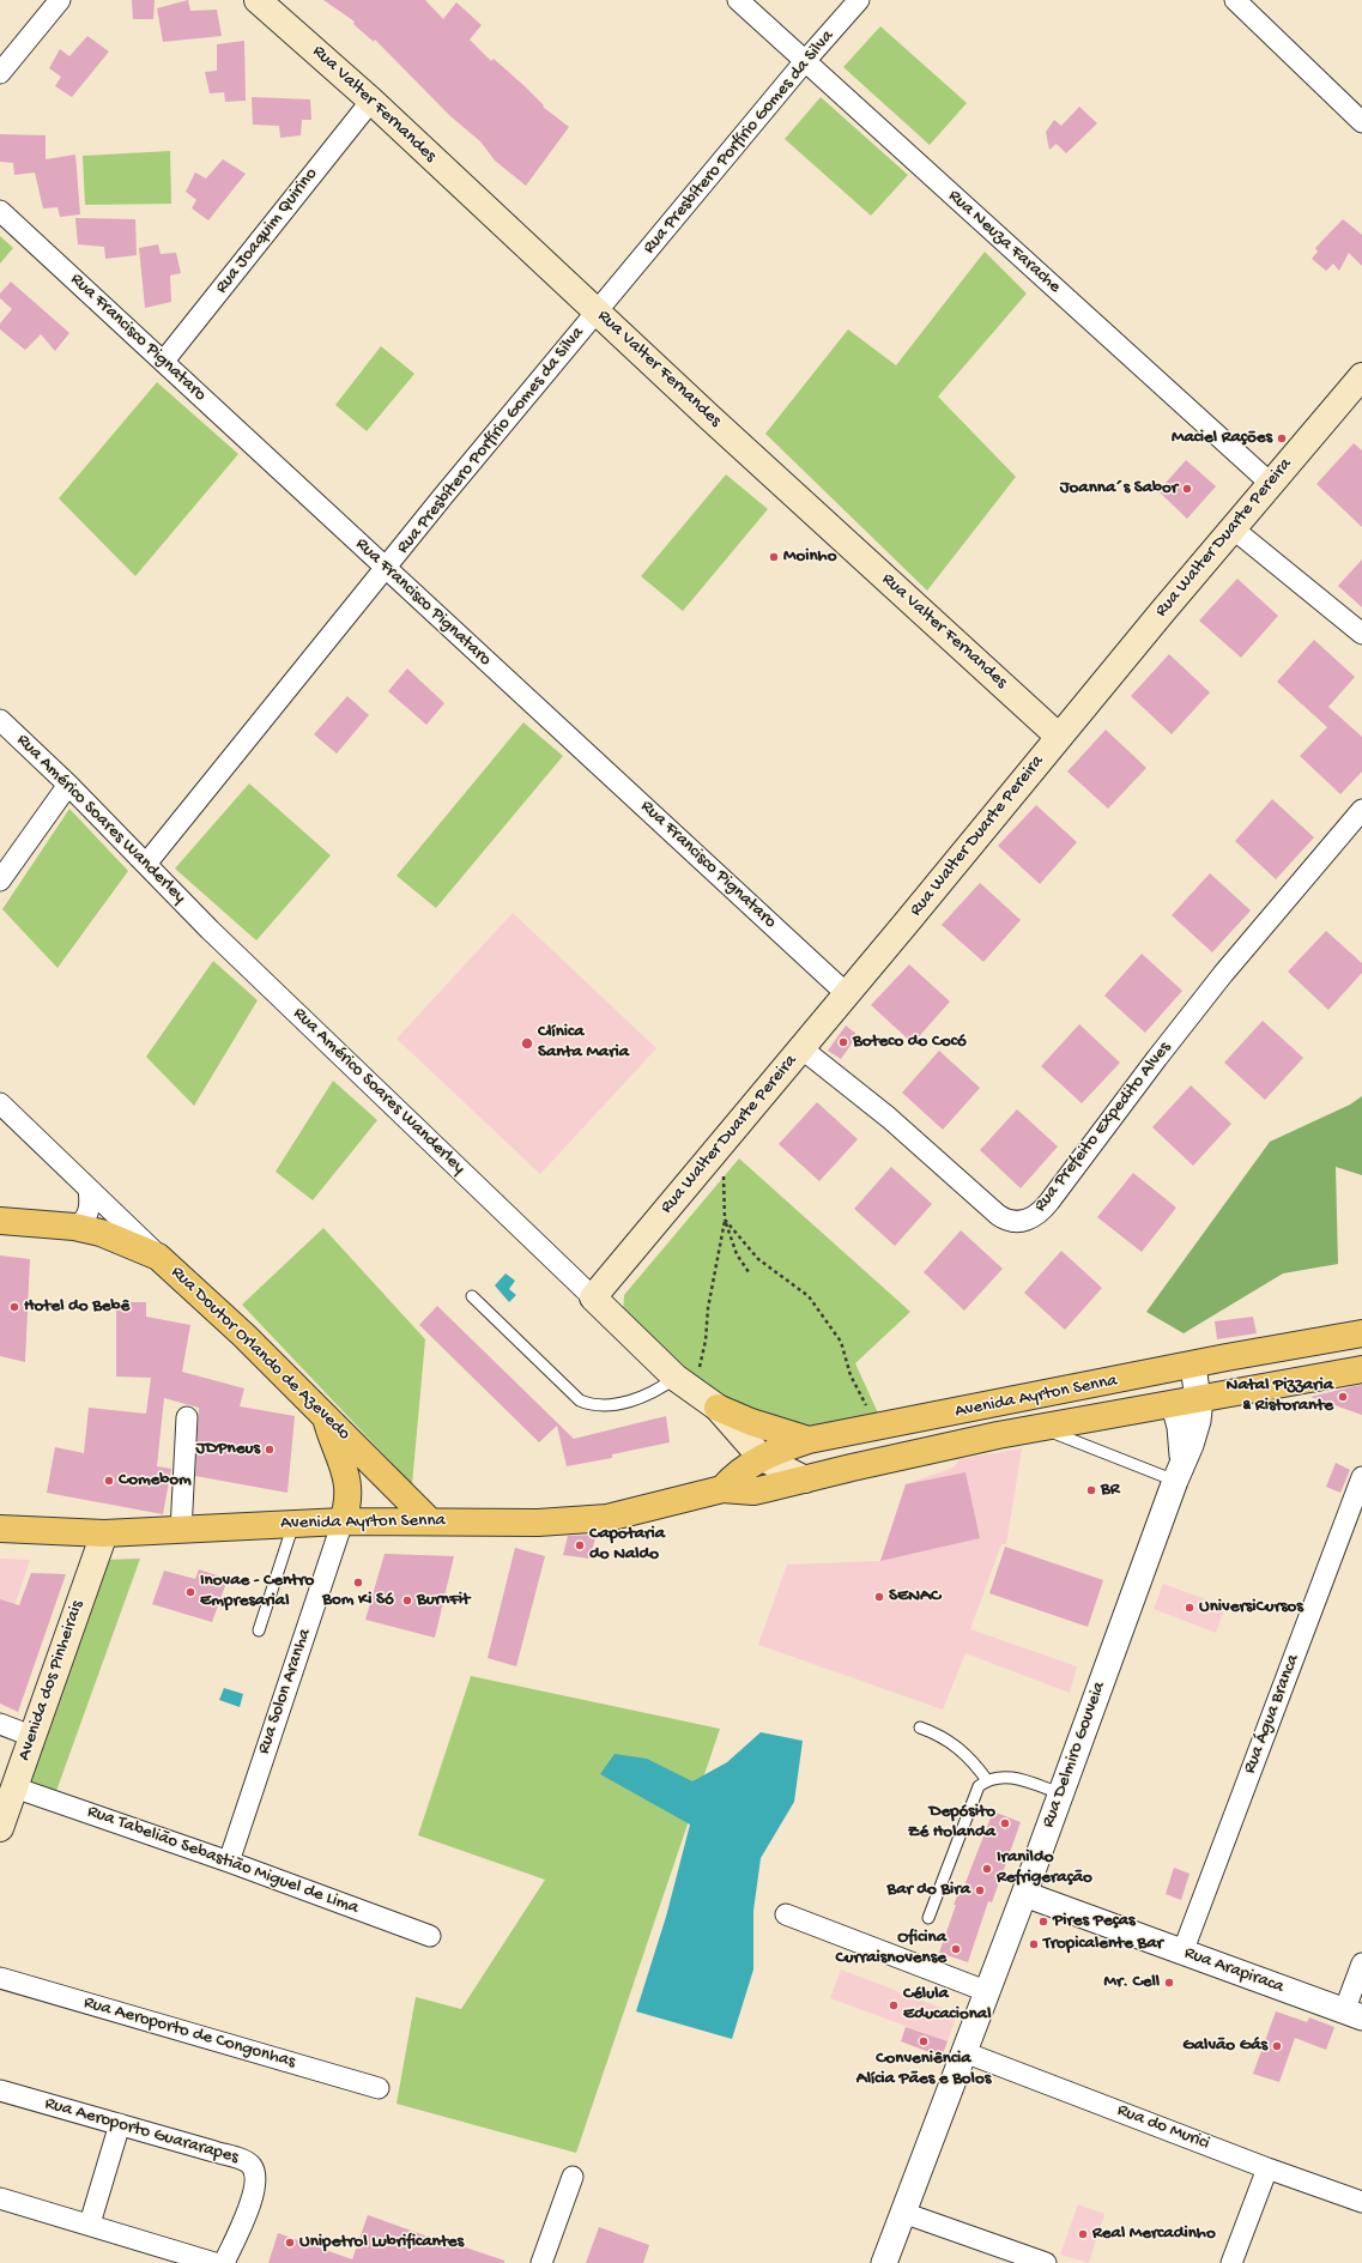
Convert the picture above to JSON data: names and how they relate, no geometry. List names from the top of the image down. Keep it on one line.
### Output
{"streets":{"main road":["Rua Valter Fernandes","Rua Walter Duarte Pereira","Rua Américo Soares Wanderley","Rua Doutor Orlando de Azevedo","Avenida Ayrton Senna","Avenida dos Pinheirais"],"street":["Rua Presbítero Porfírio Gomes da Silva","Rua Joaquim Quirino","Rua Neuza Farache","Rua Francisco Pignataro","Rua Prefeito Expedito Alves","Rua Solon Aranha","Rua Água Branca","Rua Delmiro Gouveia","Rua Tabelião Sebastião Miguel de Lima","Rua Arapiraca","Rua Aeroporto de Congonhas","Rua do Murici","Rua Aeroporto Guararapes"]},"crossings":[["Rua Valter Fernandes","Rua Presbítero Porfírio Gomes da Silva"],["Rua Valter Fernandes","Rua Joaquim Quirino"],["Rua Valter Fernandes","Rua Walter Duarte Pereira"],["Rua Presbítero Porfírio Gomes da Silva","Rua Neuza Farache"],["Rua Presbítero Porfírio Gomes da Silva","Rua Francisco Pignataro"],["Rua Presbítero Porfírio Gomes da Silva","Rua Américo Soares Wanderley"],["Rua Joaquim Quirino","Rua Francisco Pignataro"],["Rua Neuza Farache","Rua Walter Duarte Pereira"],["Rua Francisco Pignataro","Rua Walter Duarte Pereira"],["Rua Walter Duarte Pereira","Rua Américo Soares Wanderley"],["Rua Walter Duarte Pereira","Rua Prefeito Expedito Alves"],["Rua Américo Soares Wanderley","Avenida Ayrton Senna"],["Rua Doutor Orlando de Azevedo","Avenida Ayrton Senna"],["Avenida Ayrton Senna","Avenida dos Pinheirais"],["Avenida Ayrton Senna","Rua Solon Aranha"],["Avenida Ayrton Senna","Rua Delmiro Gouveia"],["Avenida dos Pinheirais","Rua Tabelião Sebastião Miguel de Lima"],["Rua Solon Aranha","Rua Tabelião Sebastião Miguel de Lima"],["Rua Água Branca","Rua Arapiraca"],["Rua Delmiro Gouveia","Rua Arapiraca"],["Rua Delmiro Gouveia","Rua do Murici"]],"places":["Maciel Rações","Joanna´s Sabor","Moinho","Boteco do Cocó","Clínica Santa Maria","Hotel do Bebê","Natal Pizzaria & Ristorante","JDPneus","Comebom","BR","Capotaria do Naldo","Bom Ki Só","Inovae - Centro Empresarial","SENAC","BurnFit","UniversiCursos","Depósito Zé Holanda","Iranildo Refrigeração","Bar do Bira","Pires Peças","Tropicalente Bar","Oficina Curraisnovense","Mr. Cell","Célula Educacional","Conveniência Alícia Pães e Bolos","Galvão Gás","Real Mercadinho","Unipetrol Lubrificantes"]}
